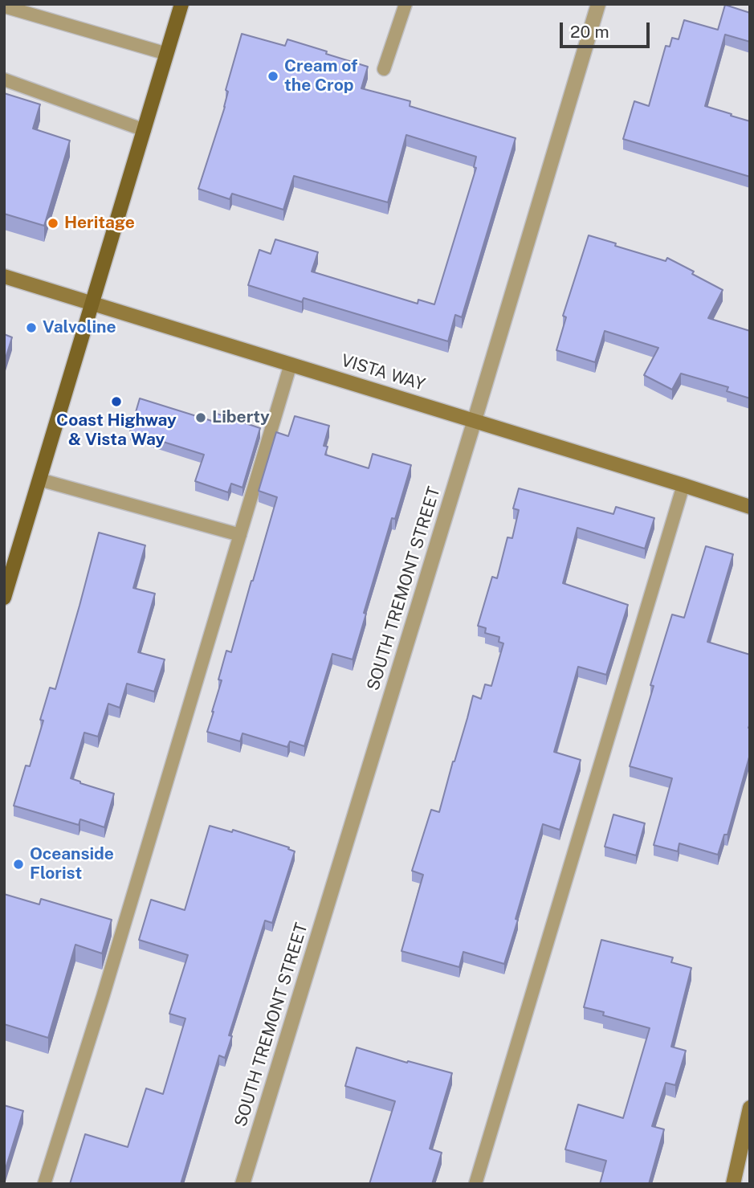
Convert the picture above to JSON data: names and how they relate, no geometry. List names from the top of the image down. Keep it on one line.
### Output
{"streets":{"street":["VISTA WAY","SOUTH TREMONT STREET"]},"crossings":[["VISTA WAY","SOUTH TREMONT STREET"]],"places":["Cream of the Crop","Heritage","Valvoline","Coast Highway & Vista Way","Liberty","Oceanside Florist"],"scale_bar":"20 m"}
